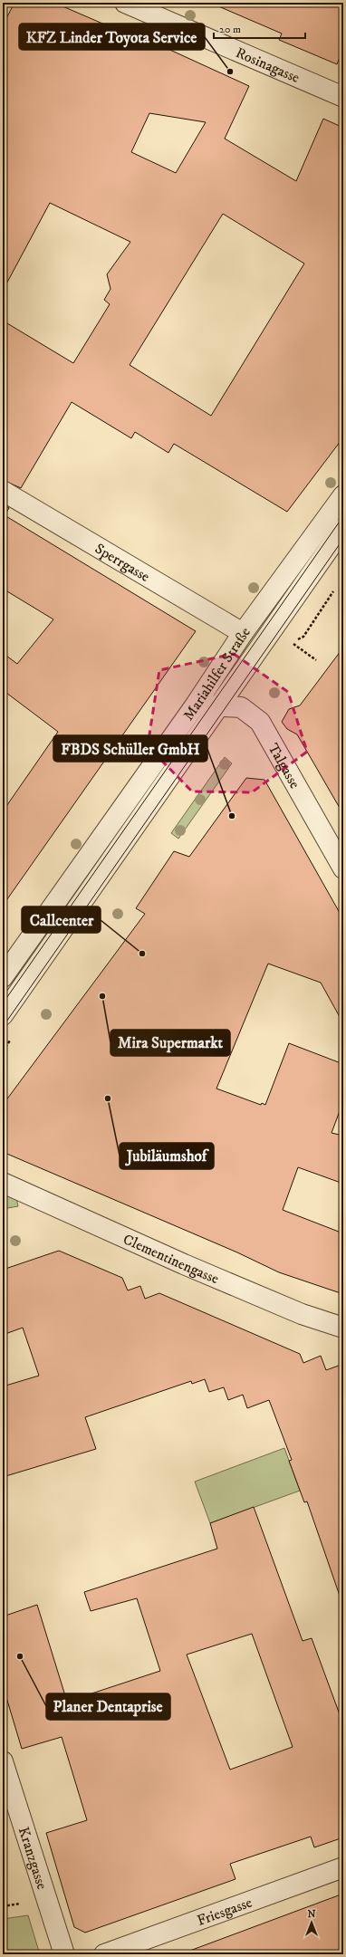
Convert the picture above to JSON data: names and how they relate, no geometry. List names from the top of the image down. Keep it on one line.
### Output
{"streets":{"street":["Rosinagasse","Sperrgasse","Mariahilfer Straße","Talgasse","Clementinengasse","Kranzgasse","Friesgasse"]},"crossings":[["Sperrgasse","Mariahilfer Straße"],["Mariahilfer Straße","Talgasse"]],"places":["KFZ Linder Toyota Service","FBDS Schüller GmbH","Callcenter","Mira Supermarkt","Jubiläumshof","Planer Dentaprise"],"scale_bar":"20 m","north":"top"}
